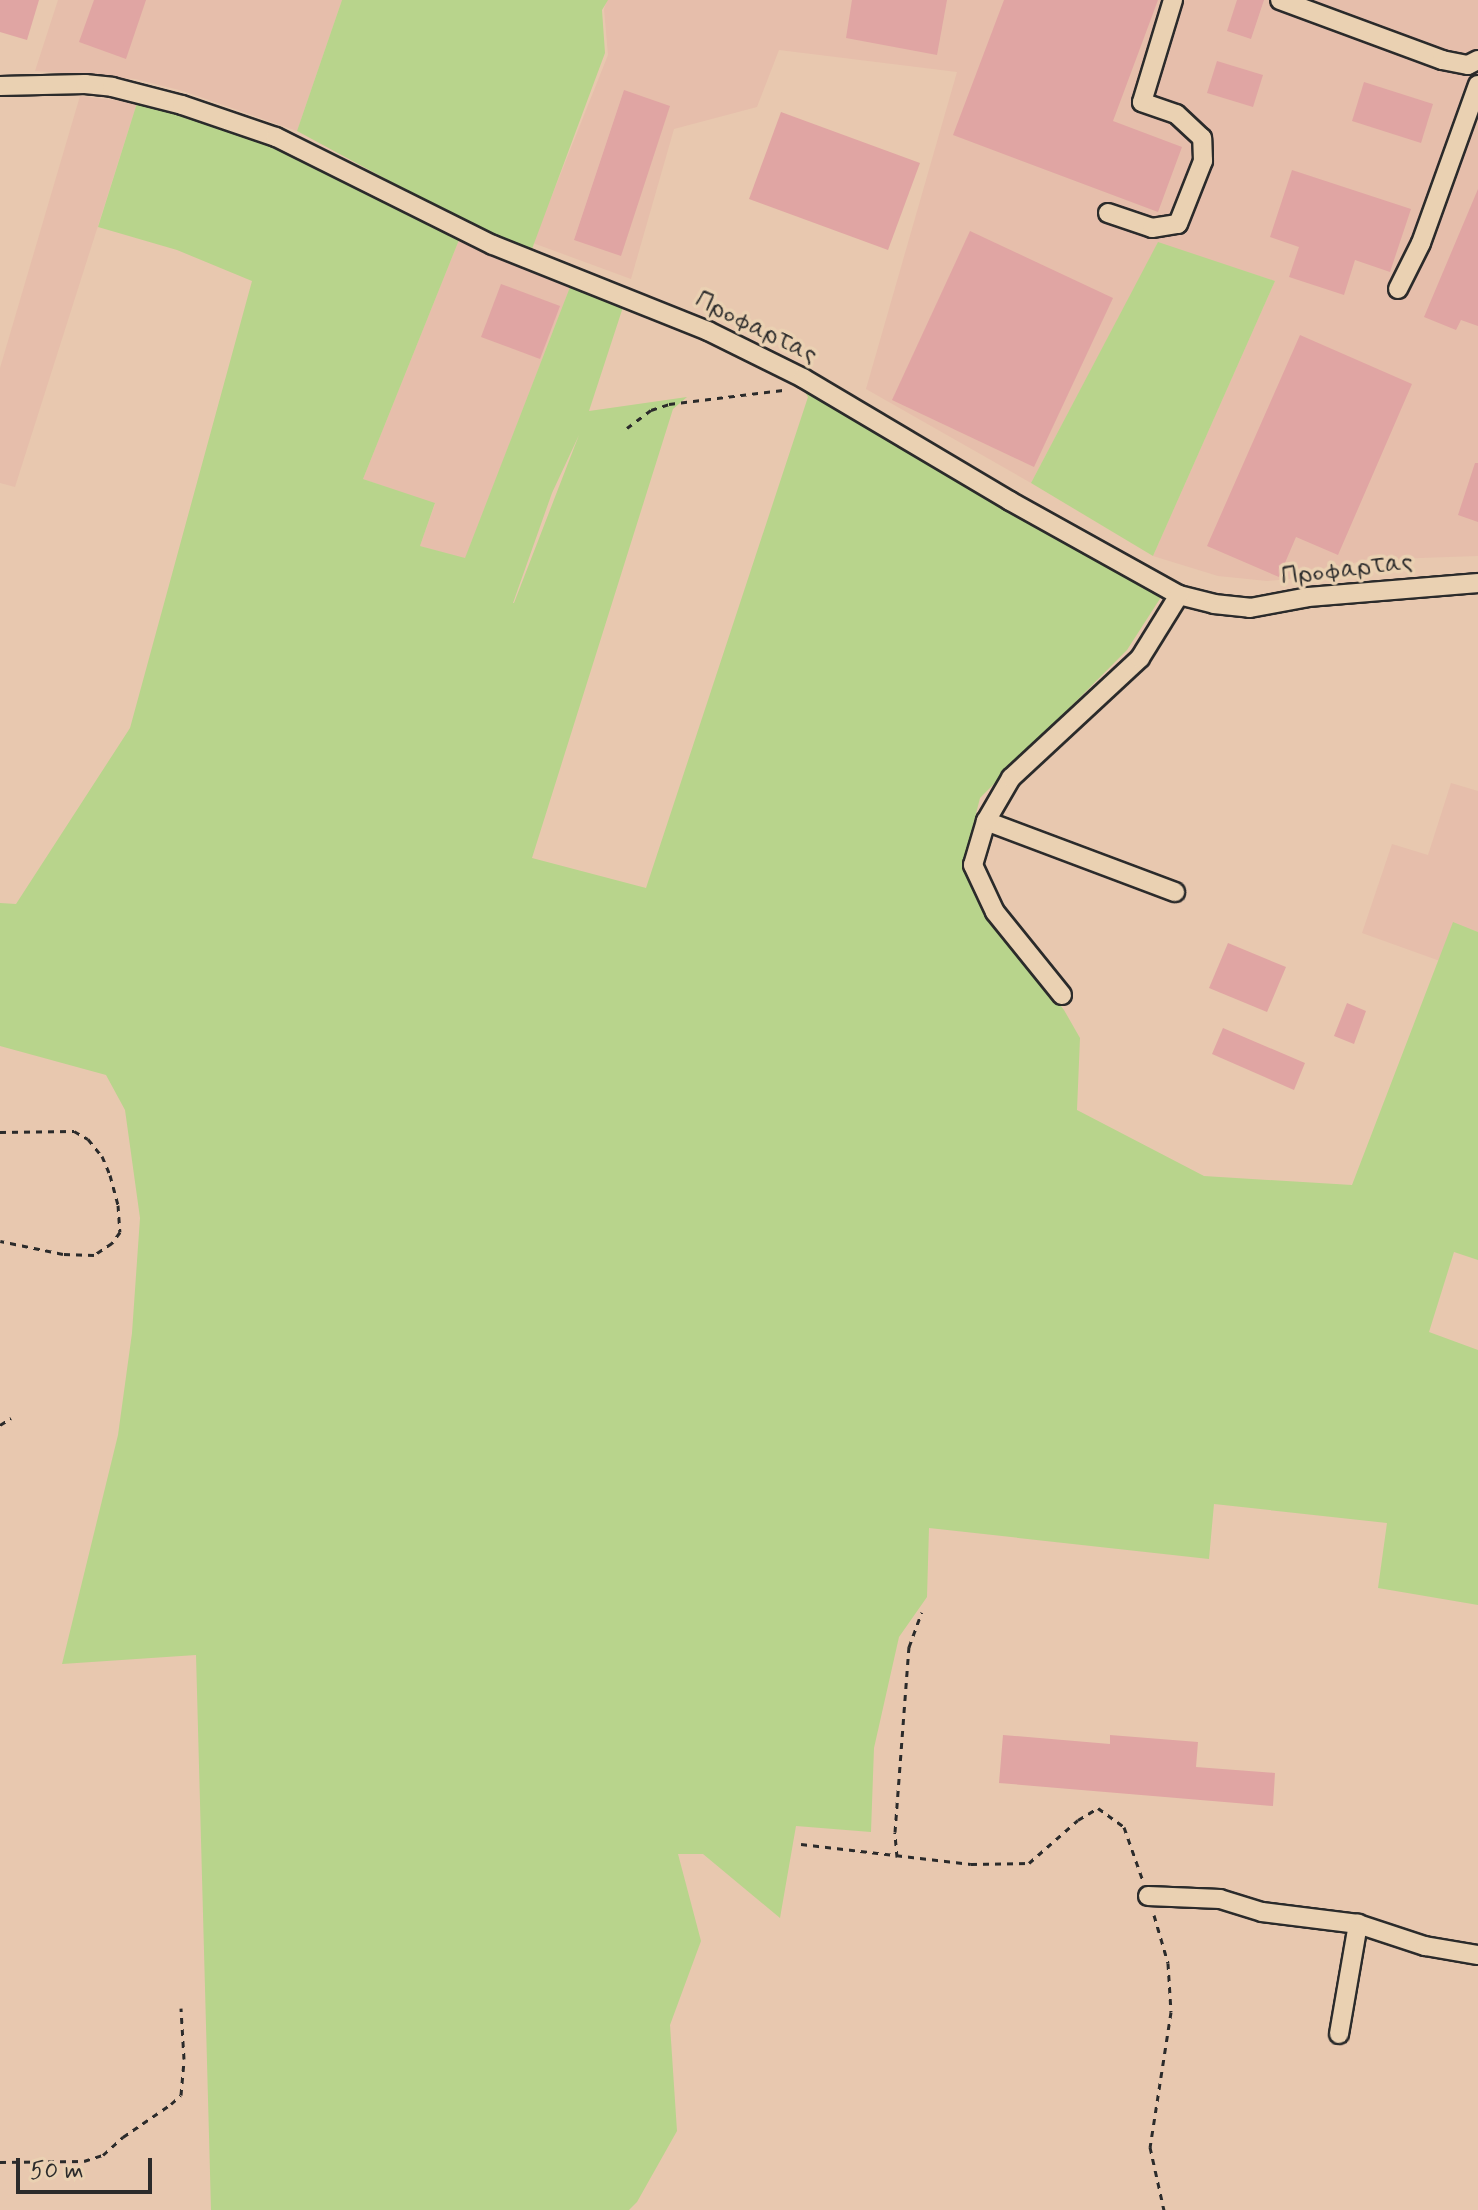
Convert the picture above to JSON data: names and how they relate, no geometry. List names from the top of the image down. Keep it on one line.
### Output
{"streets":{"street":["Προφαρτας"]},"scale_bar":"50 m"}
